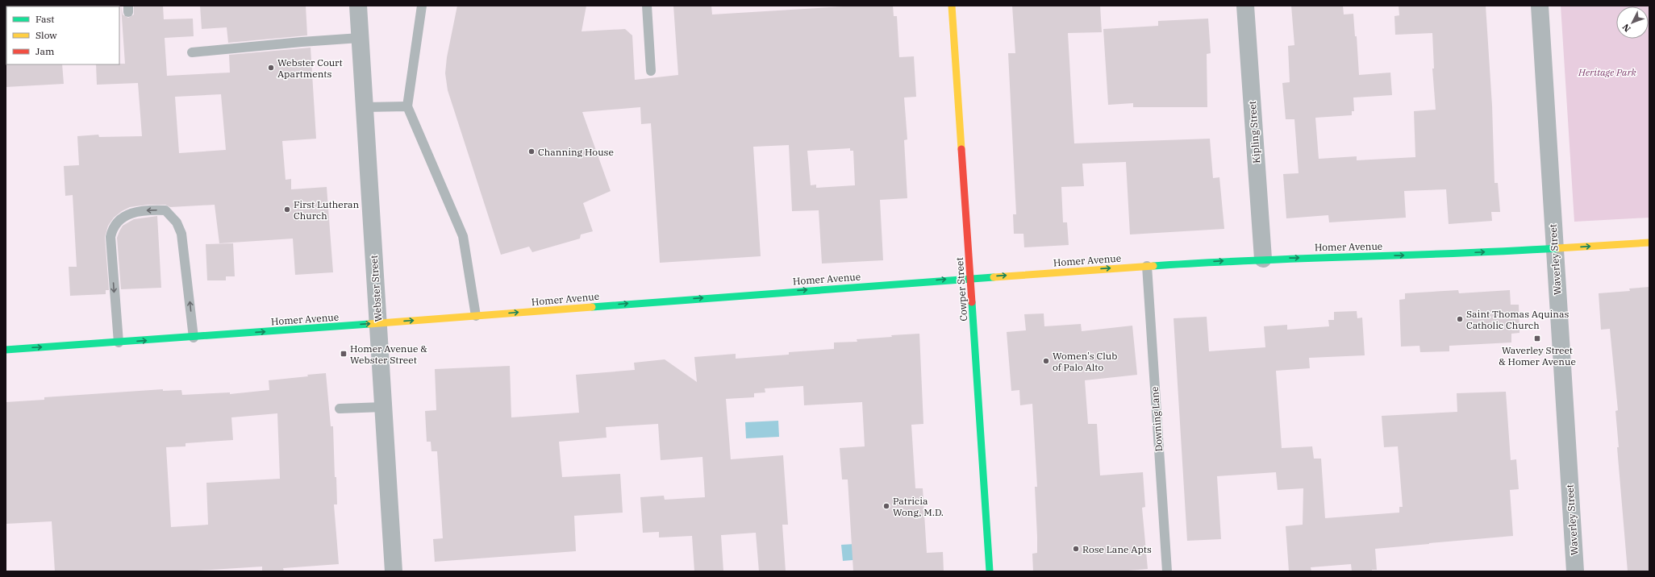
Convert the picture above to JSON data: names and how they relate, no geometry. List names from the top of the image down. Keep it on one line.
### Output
{"streets":{"street":["Kipling Street","Homer Avenue","Waverley Street","Webster Street","Cowper Street"],"lane":["Downing Lane"]},"crossings":[["Kipling Street","Homer Avenue"],["Homer Avenue","Waverley Street"],["Homer Avenue","Webster Street"],["Homer Avenue","Cowper Street"],["Homer Avenue","Downing Lane"]],"one_way":["Homer Avenue"],"parks":["Heritage Park"],"places":{"other":["Webster Court Apartments","Channing House","First Lutheran Church","Saint Thomas Aquinas Catholic Church","Women's Club of Palo Alto","Patricia Wong, M.D.","Rose Lane Apts"],"transit":["Waverley Street & Homer Avenue","Homer Avenue & Webster Street"]},"legend":["Fast","Slow","Jam"],"north":"bottom left"}
